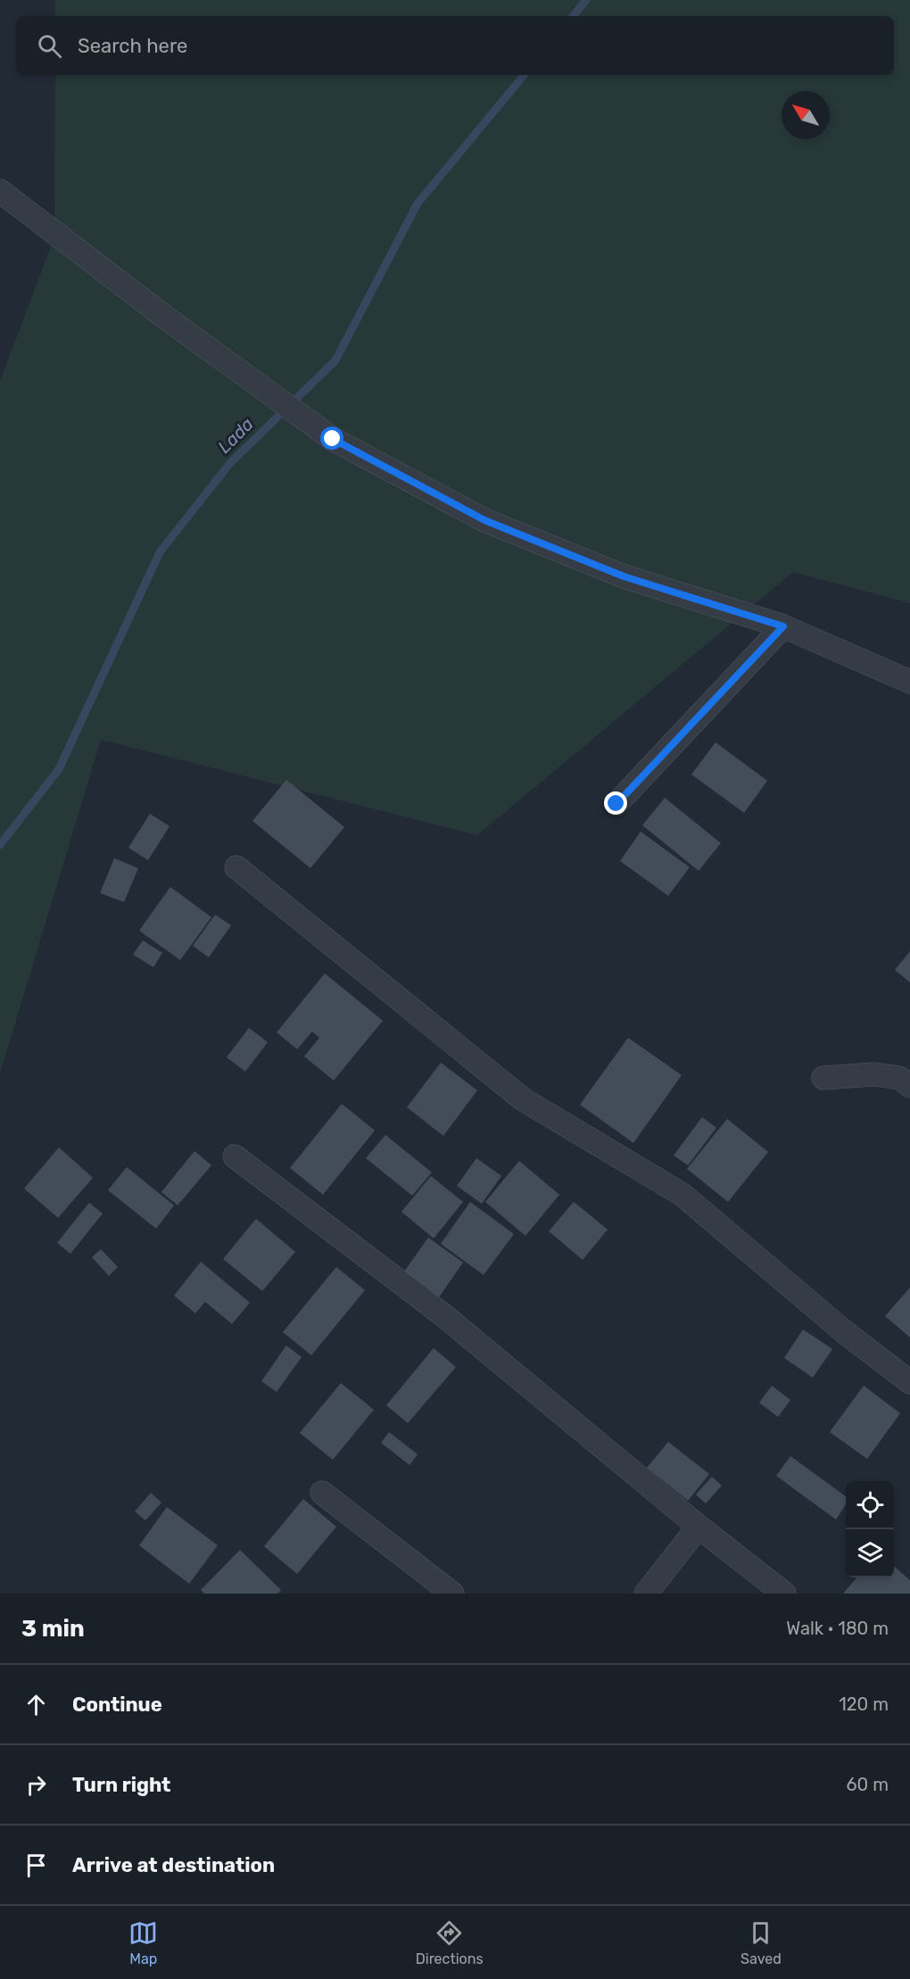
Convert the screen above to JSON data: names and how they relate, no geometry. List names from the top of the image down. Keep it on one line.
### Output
{"water":["Lada"],"north":"top left","page":{"search":"Search here","heading":["3 min","Walk · 180 m"],"list":[["Continue","120 m"],["Turn right","60 m"],"Arrive at destination"],"nav":["Map","Directions","Saved"]}}
